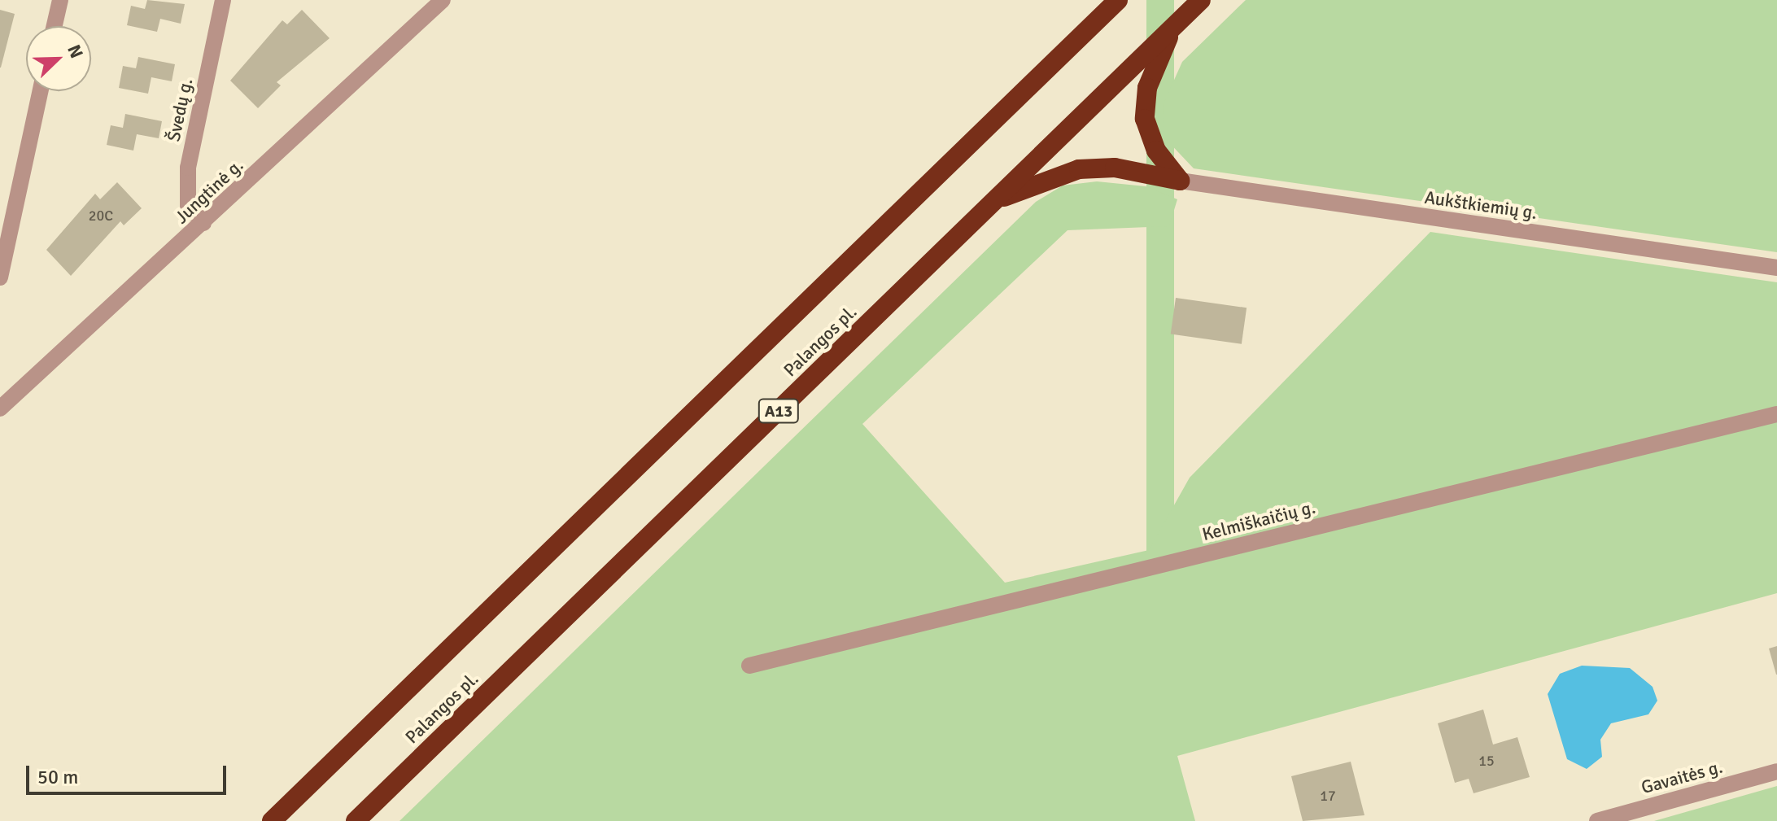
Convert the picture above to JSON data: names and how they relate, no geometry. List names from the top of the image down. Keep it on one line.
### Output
{"streets":{"highway":["Palangos pl.","A13"],"street":["Švedų g.","Jungtinė g.","Aukštkiemių g.","Kelmiškaičių g.","Gavaitės g."]},"crossings":[["Švedų g.","Jungtinė g."]],"house_numbers":["20C","15","17"],"scale_bar":"50 m","north":"top right"}
